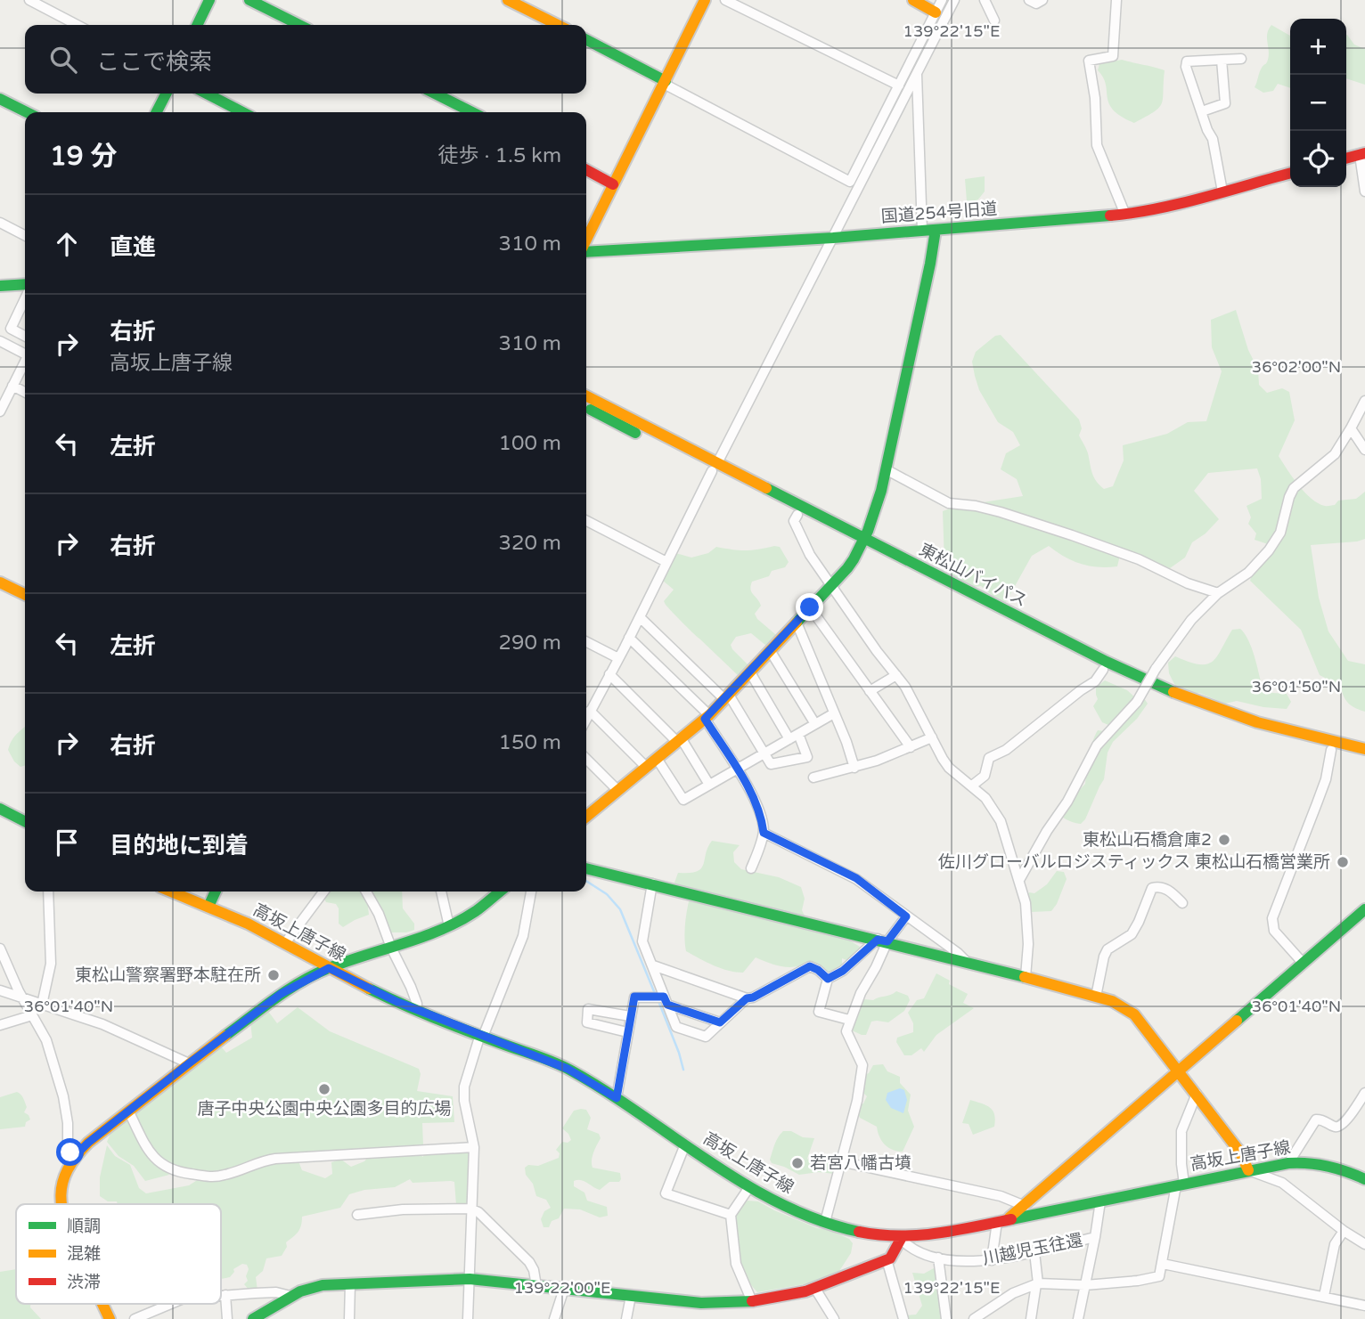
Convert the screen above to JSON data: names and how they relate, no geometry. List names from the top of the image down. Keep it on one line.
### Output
{"streets":{"main road":["国道254号旧道","東松山バイパス","高坂上唐子線"],"street":["川越児玉往還"]},"crossings":[["高坂上唐子線","川越児玉往還"]],"places":["東松山石橋倉庫2","佐川グローバルロジスティックス 東松山石橋営業所","東松山警察署野本駐在所","唐子中央公園中央公園多目的広場","若宮八幡古墳"],"legend":["順調","混雑","渋滞"],"page":{"map_buttons":["+","−"],"search":"ここで検索","heading":["19 分","徒歩 · 1.5 km"],"list":[["直進","310 m"],["右折","高坂上唐子線","310 m"],["左折","100 m"],["右折","320 m"],["左折","290 m"],["右折","150 m"],"目的地に到着"]},"coordinates":["139°22'15\"E","36°02'00\"N","36°01'50\"N","36°01'40\"N","139°22'00\"E"]}
